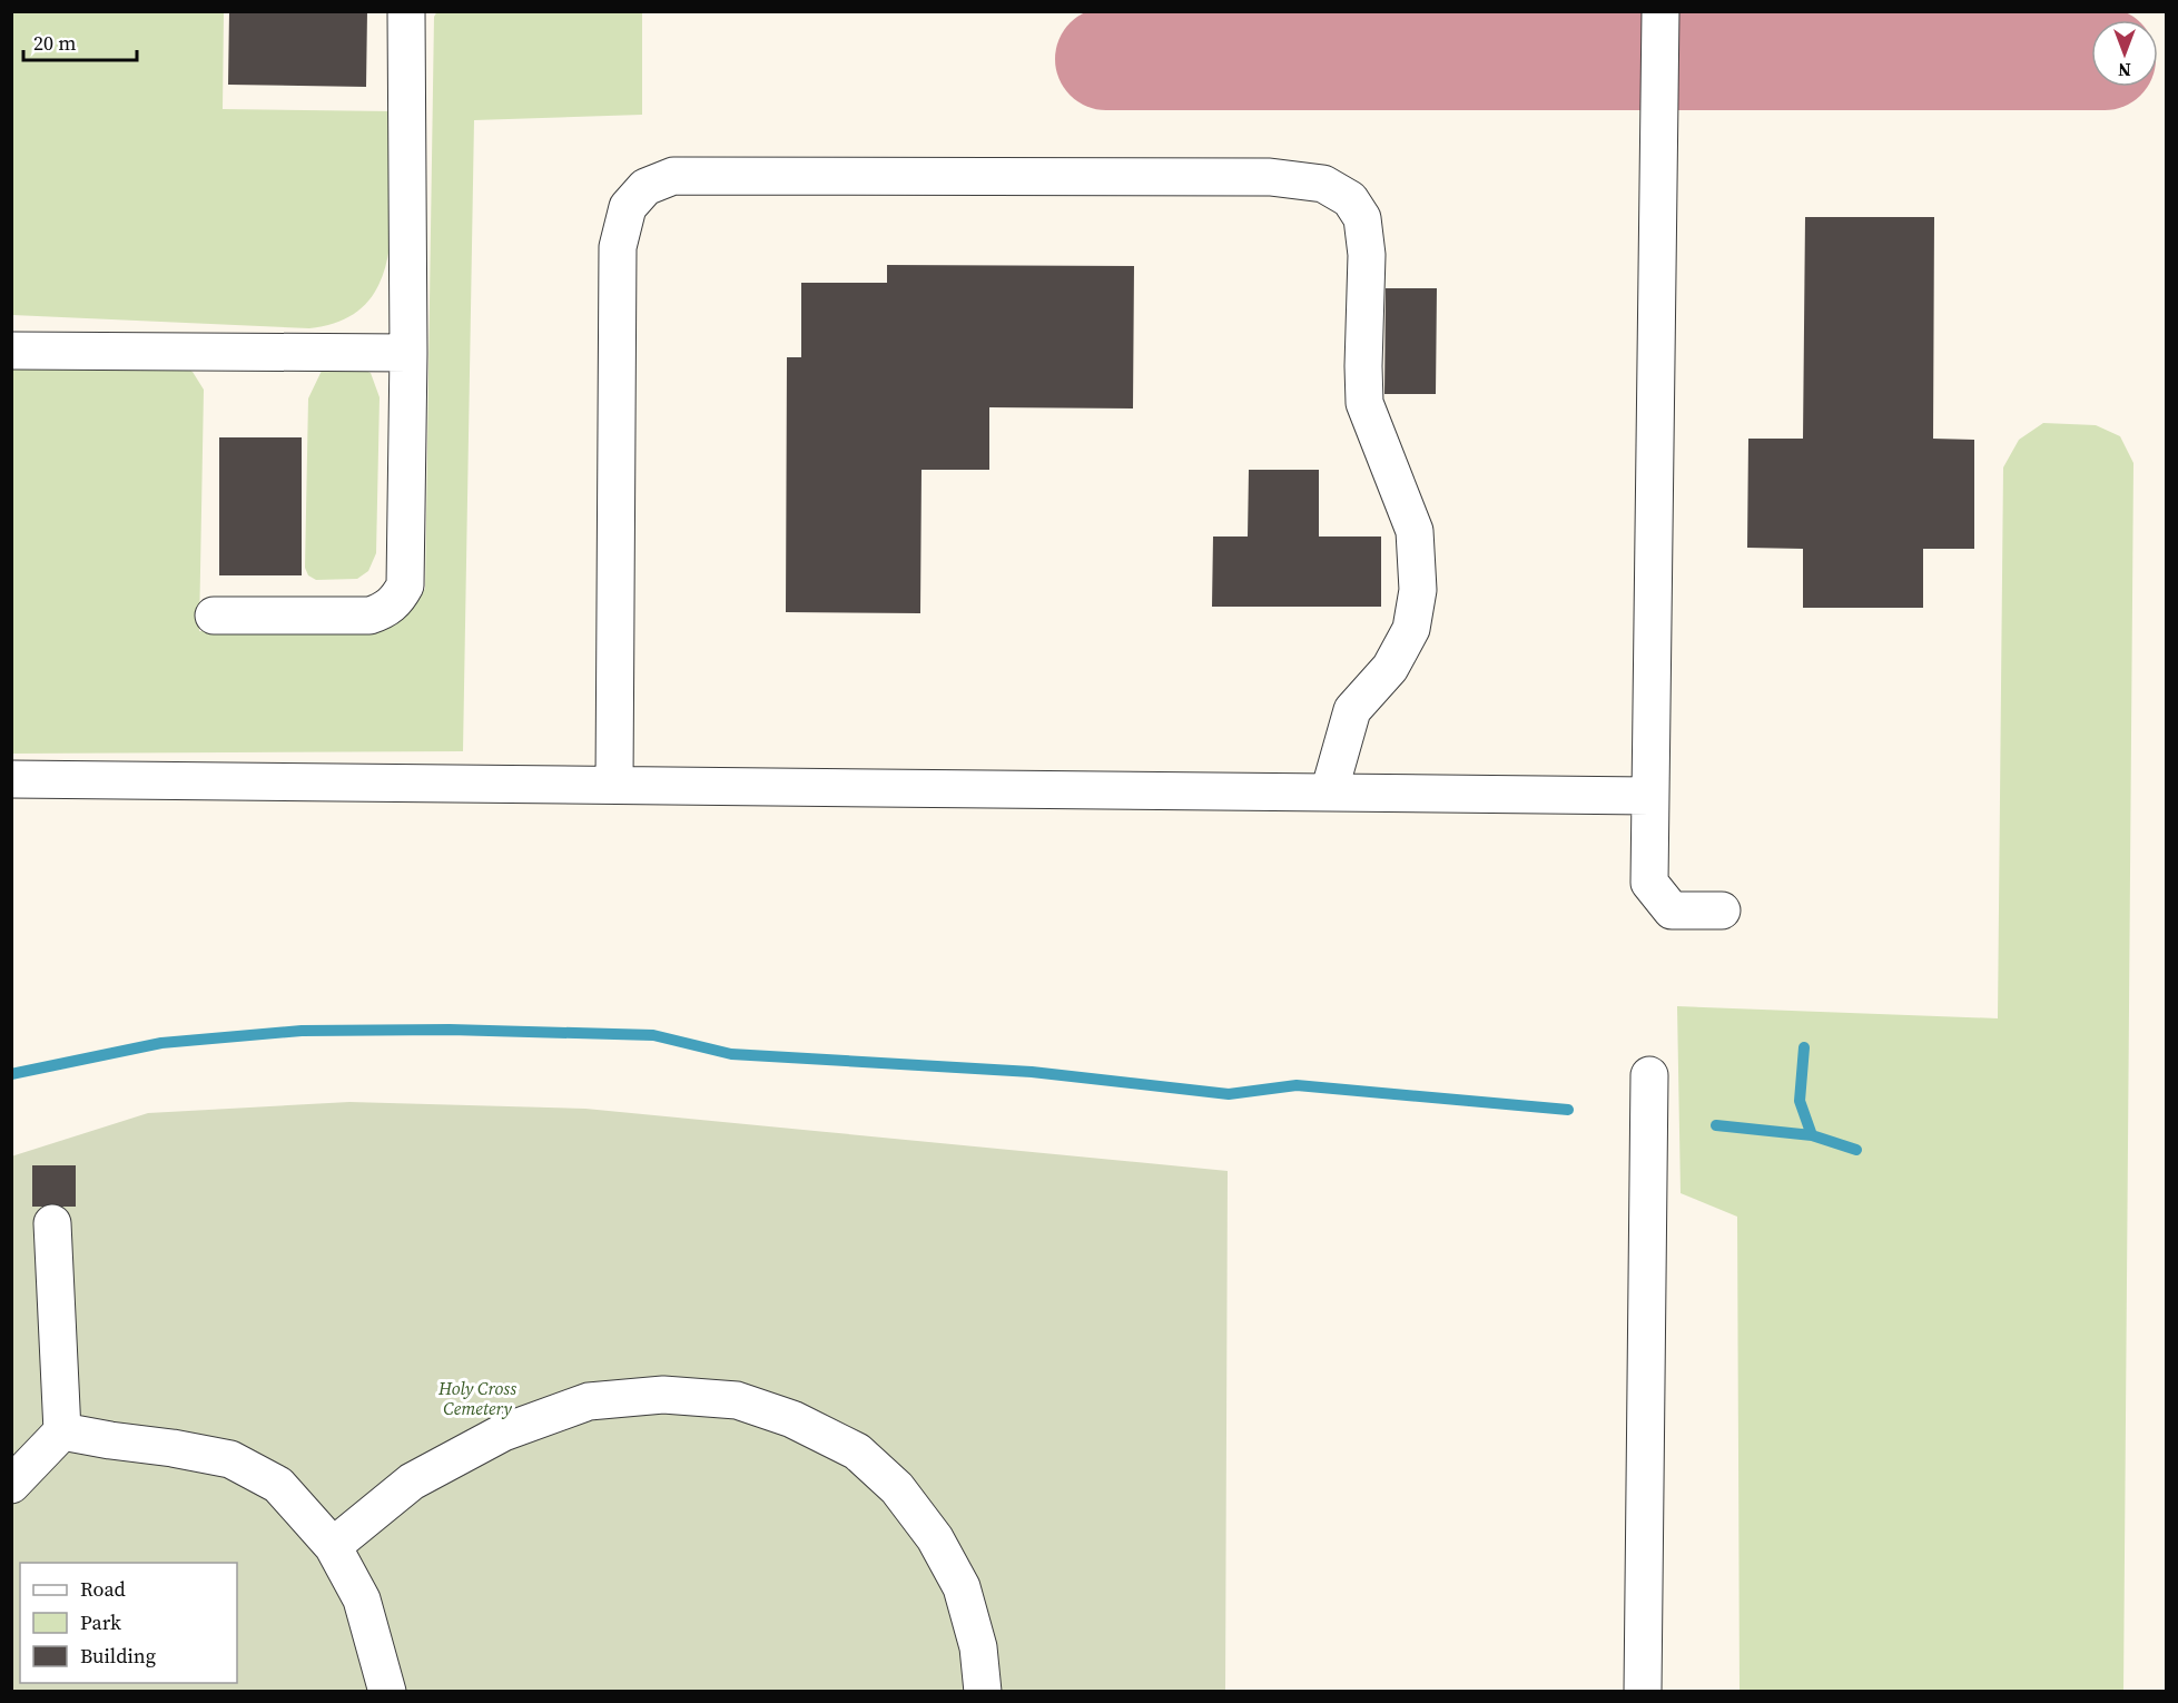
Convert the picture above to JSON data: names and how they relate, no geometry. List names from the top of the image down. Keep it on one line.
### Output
{"parks":["Holy Cross Cemetery"],"legend":["Road","Park","Building"],"scale_bar":"20 m","north":"bottom"}
